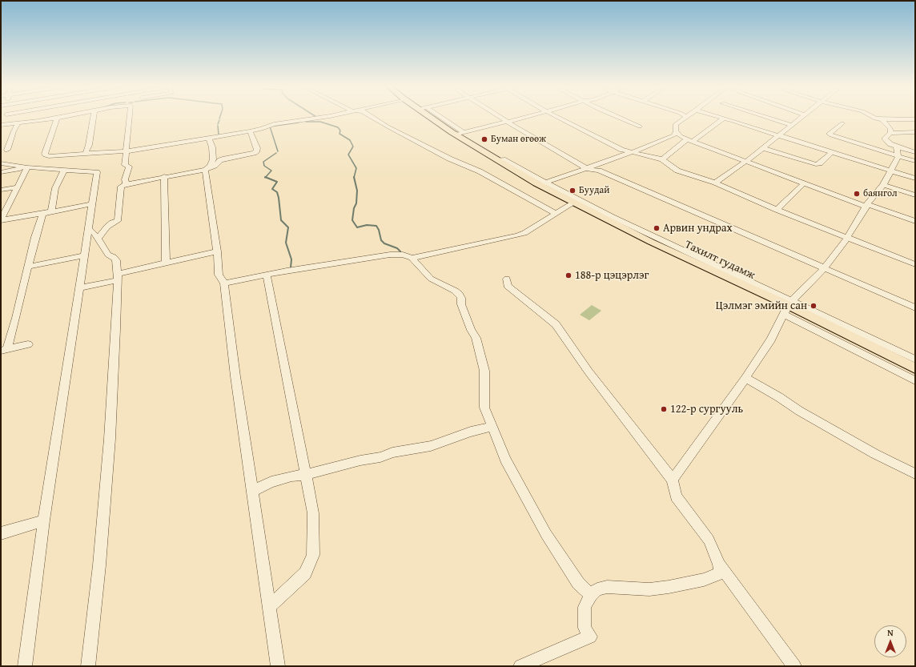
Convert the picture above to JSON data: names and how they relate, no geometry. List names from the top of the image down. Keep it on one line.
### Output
{"streets":{"main road":["Тахилт гудамж"]},"places":["Буман өгөөж","Буудай","баянгол","Арвин ундрах","188-р цэцэрлэг","Цэлмэг эмийн сан","122-р сургууль"],"north":"top"}
